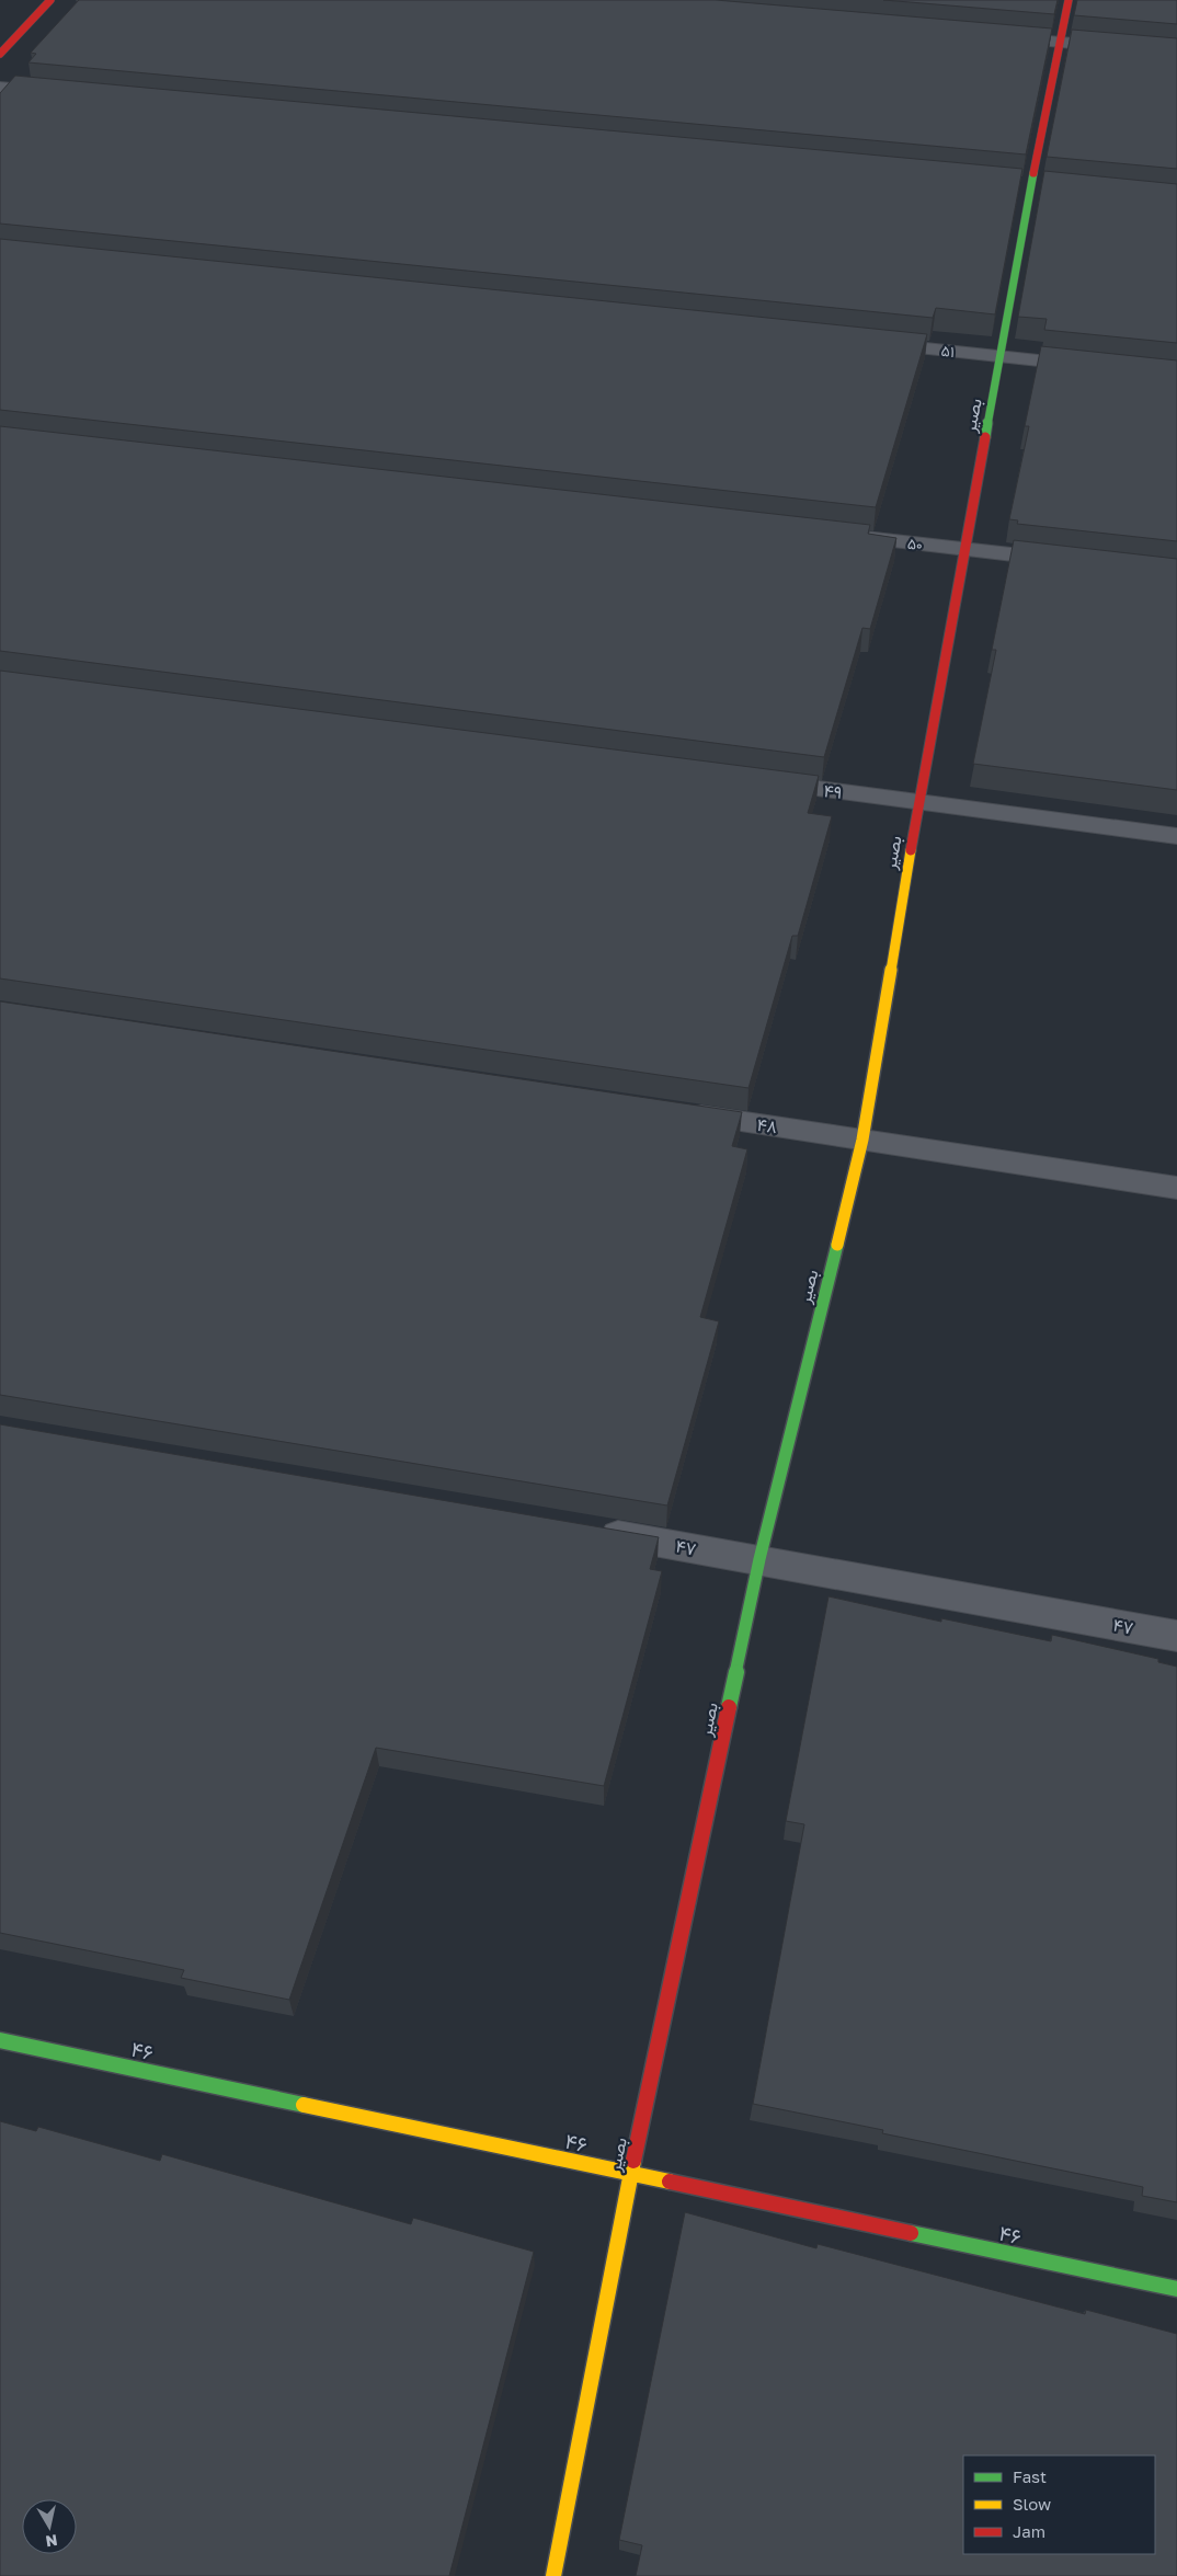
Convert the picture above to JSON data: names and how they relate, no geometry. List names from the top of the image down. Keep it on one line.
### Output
{"streets":{"street":["۵۱","بصیر","۵۰","۴۹","۴۸","۴۷","۴۶"]},"crossings":[["۵۱","بصیر"],["بصیر","۵۰"],["بصیر","۴۹"],["بصیر","۴۸"],["بصیر","۴۷"],["بصیر","۴۶"]],"legend":["Fast","Slow","Jam"],"north":"bottom"}
